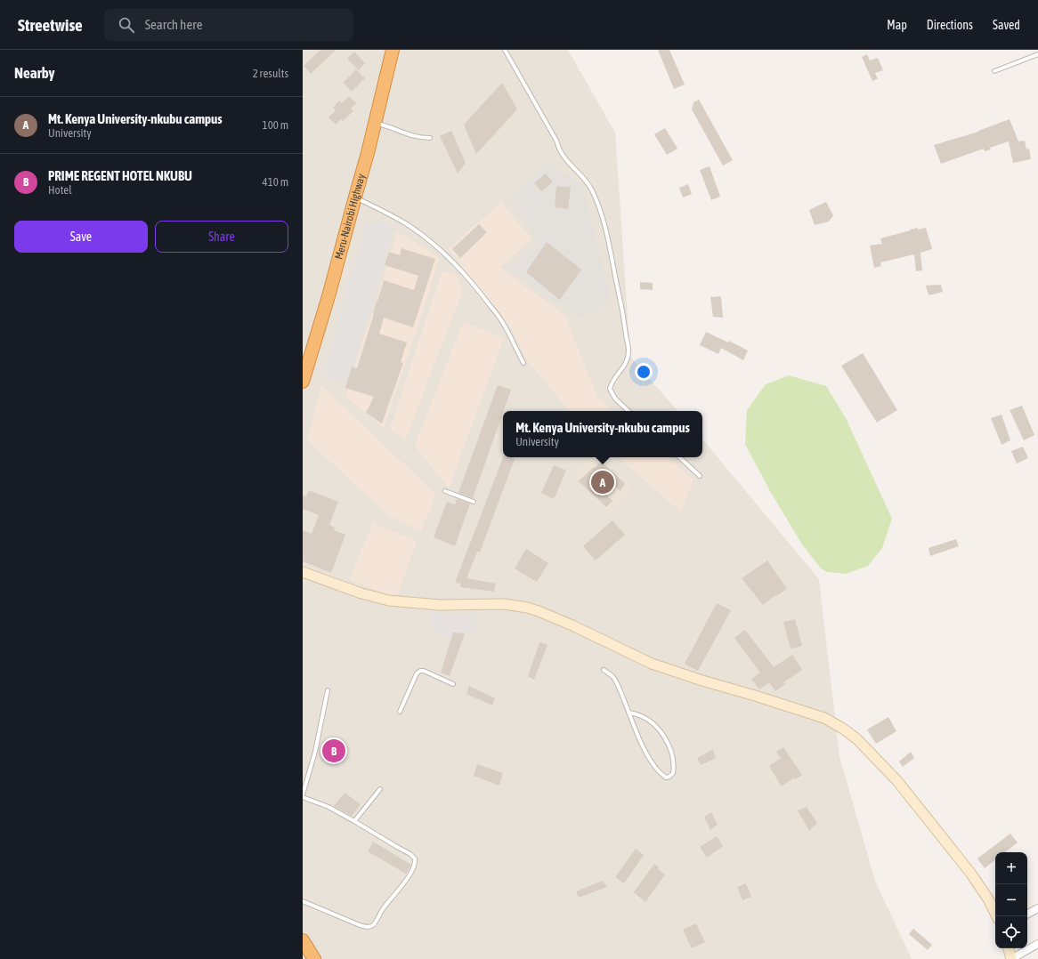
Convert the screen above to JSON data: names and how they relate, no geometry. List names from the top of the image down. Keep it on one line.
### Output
{"streets":{"highway":["Meru-Nairobi Highway"]},"page":{"header":"Streetwise","search":"Search here","nav":["Map","Directions","Saved"],"heading":["Nearby","2 results"],"list":[{"mark":"A","name":"Mt. Kenya University-nkubu campus","note":"University","value":"100 m"},{"mark":"B","name":"PRIME REGENT HOTEL NKUBU","note":"Hotel","value":"410 m"}],"buttons":["Save","Share"],"popup":["Mt. Kenya University-nkubu campus","University"],"pins":["A","B"],"map_buttons":["+","−"]}}
